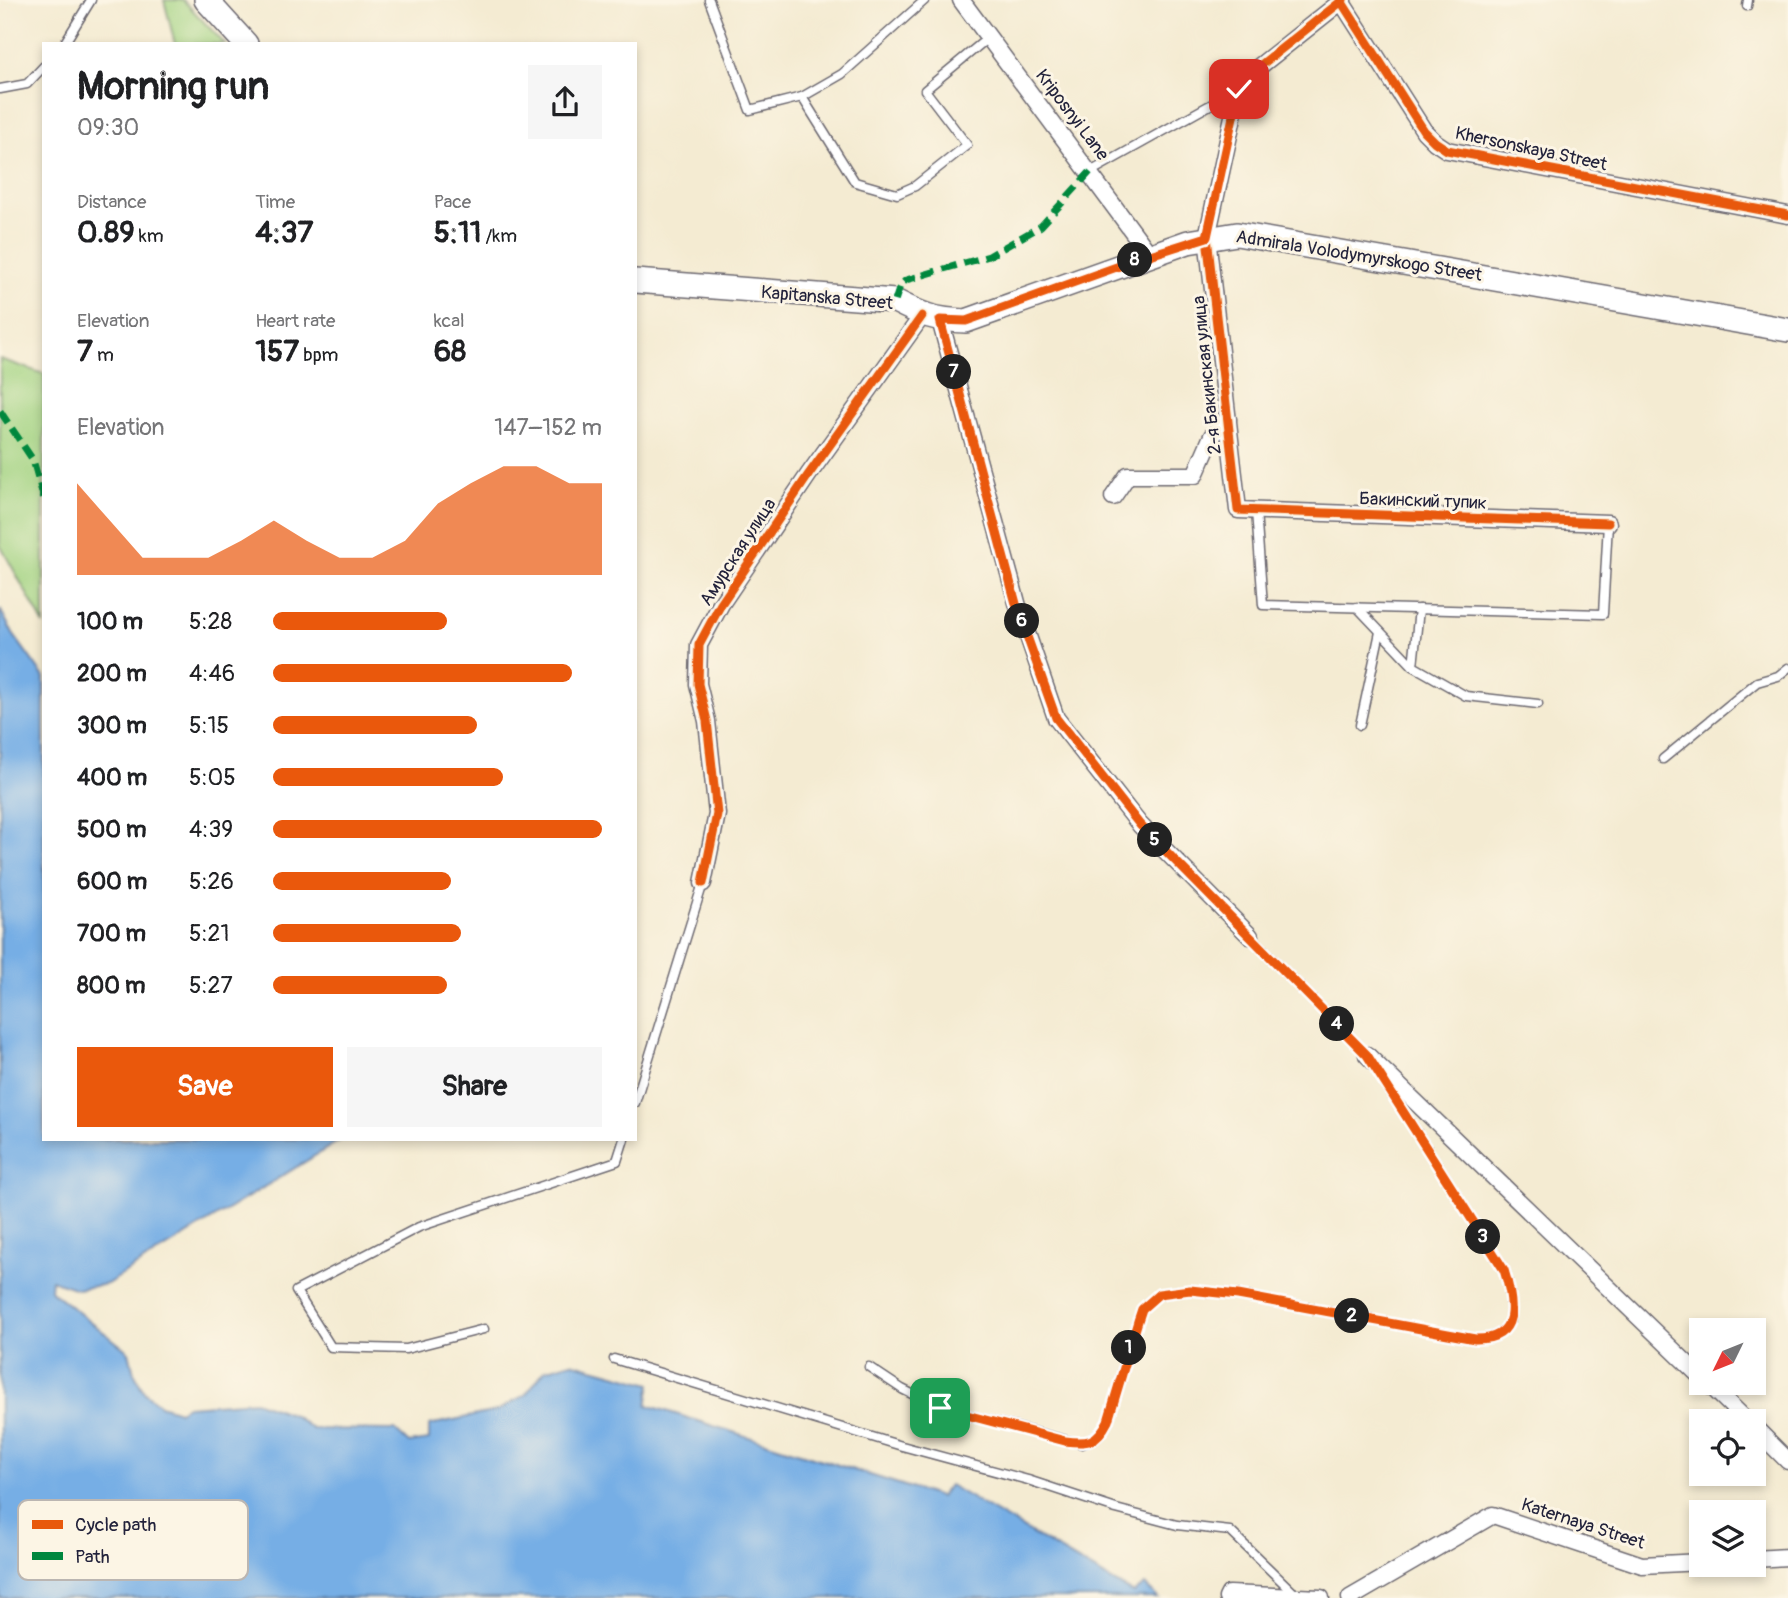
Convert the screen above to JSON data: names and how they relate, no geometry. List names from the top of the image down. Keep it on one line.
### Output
{"streets":{"main road":["Admirala Volodymyrskogo Street","Kapitanska Street"],"street":["Kriposnyi Lane","Khersonskaya Street","2-я Бакинская улица","Бакинский тупик","Амурская улица","Katernaya Street"]},"crossings":[["Kriposnyi Lane","Admirala Volodymyrskogo Street"],["Admirala Volodymyrskogo Street","Kapitanska Street"],["Admirala Volodymyrskogo Street","2-я Бакинская улица"],["Admirala Volodymyrskogo Street","Амурская улица"],["Kapitanska Street","Амурская улица"],["2-я Бакинская улица","Бакинский тупик"]],"legend":["Cycle path","Path"],"north":"bottom left","page":{"heading":["Morning run","09:30"],"stats":[["Distance","0.89 km"],["Time","4:37"],["Pace","5:11 /km"],["Elevation","7 m"],["Heart rate","157 bpm"],["kcal","68"]],"pins":["8","7","6","5","4","3","2","1"],"chart":["Elevation","147–152 m"],"list":[{"name":"100 m","note":"5:28"},{"name":"200 m","note":"4:46"},{"name":"300 m","note":"5:15"},{"name":"400 m","note":"5:05"},{"name":"500 m","note":"4:39"},{"name":"600 m","note":"5:26"},{"name":"700 m","note":"5:21"},{"name":"800 m","note":"5:27"}],"buttons":["Save","Share"]}}
